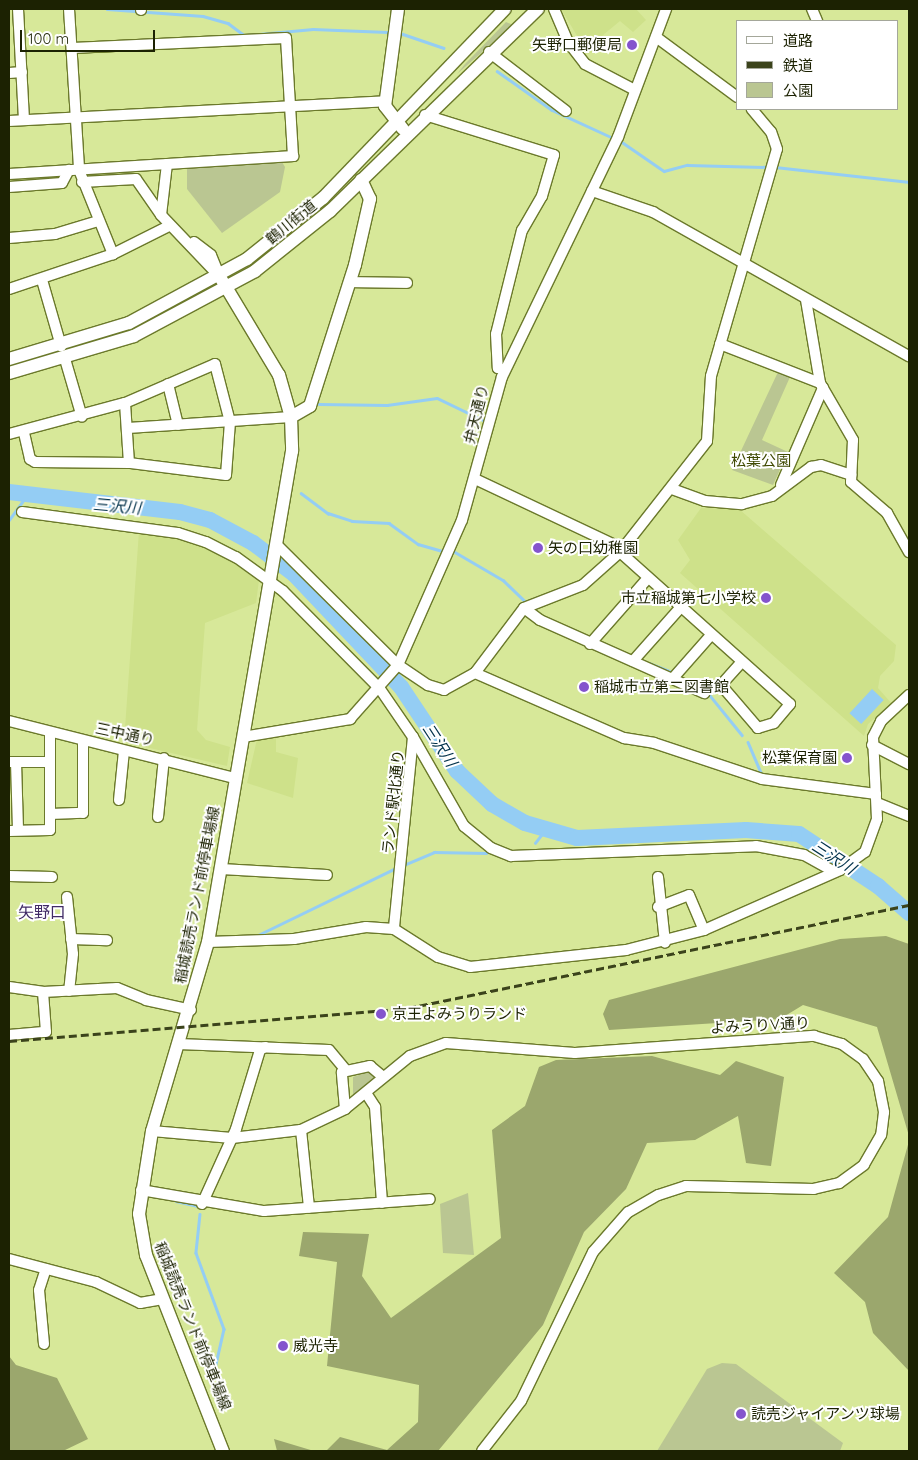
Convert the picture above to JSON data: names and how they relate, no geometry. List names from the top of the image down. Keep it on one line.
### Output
{"streets":{"main road":["鶴川街道","稲城読売ランド前停車場線"],"street":["弁天通り","三中通り","ランド駅北通り","よみうりV通り"]},"crossings":[["鶴川街道","稲城読売ランド前停車場線"],["弁天通り","ランド駅北通り"],["弁天通り","稲城読売ランド前停車場線"],["三中通り","稲城読売ランド前停車場線"],["ランド駅北通り","稲城読売ランド前停車場線"],["稲城読売ランド前停車場線","よみうりV通り"]],"districts":["矢野口"],"water":["三沢川"],"parks":["松葉公園"],"places":["矢野口郵便局","矢の口幼稚園","市立稲城第七小学校","稲城市立第二図書館","松葉保育園","京王よみうりランド","威光寺","読売ジャイアンツ球場"],"legend":["道路","鉄道","公園"],"scale_bar":"100 m"}
